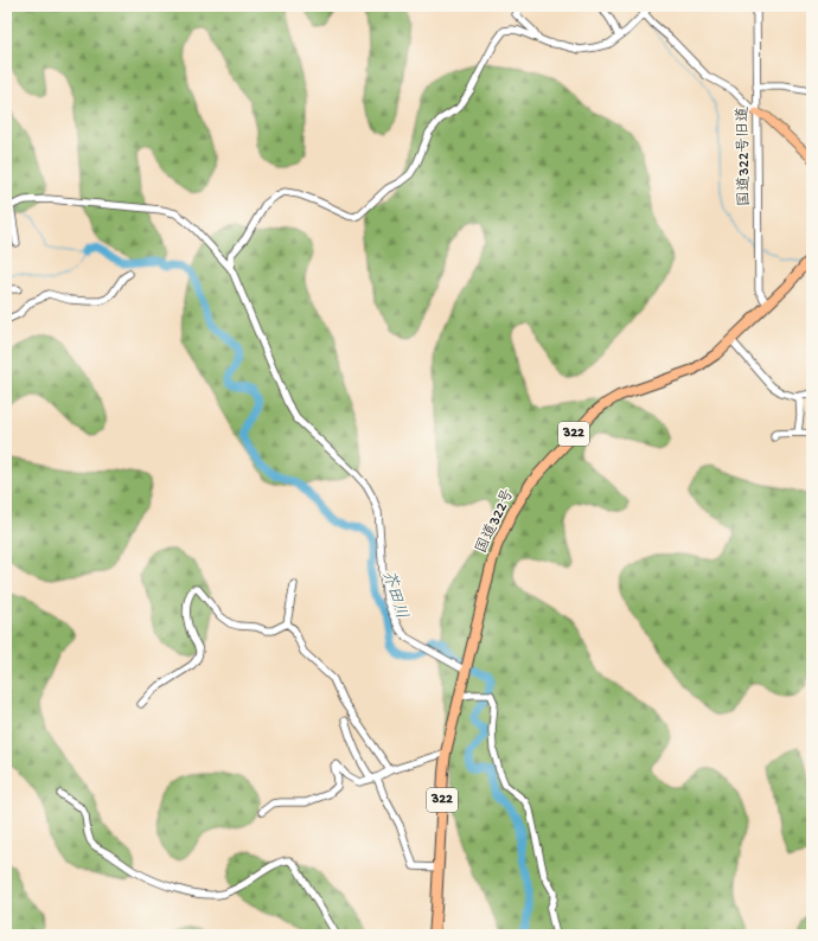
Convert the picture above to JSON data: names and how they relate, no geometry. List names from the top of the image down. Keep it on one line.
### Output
{"streets":{"highway":["322","国道322号"],"street":["国道322号旧道"]},"crossings":[["国道322号旧道","国道322号"]],"water":["芥田川"]}
